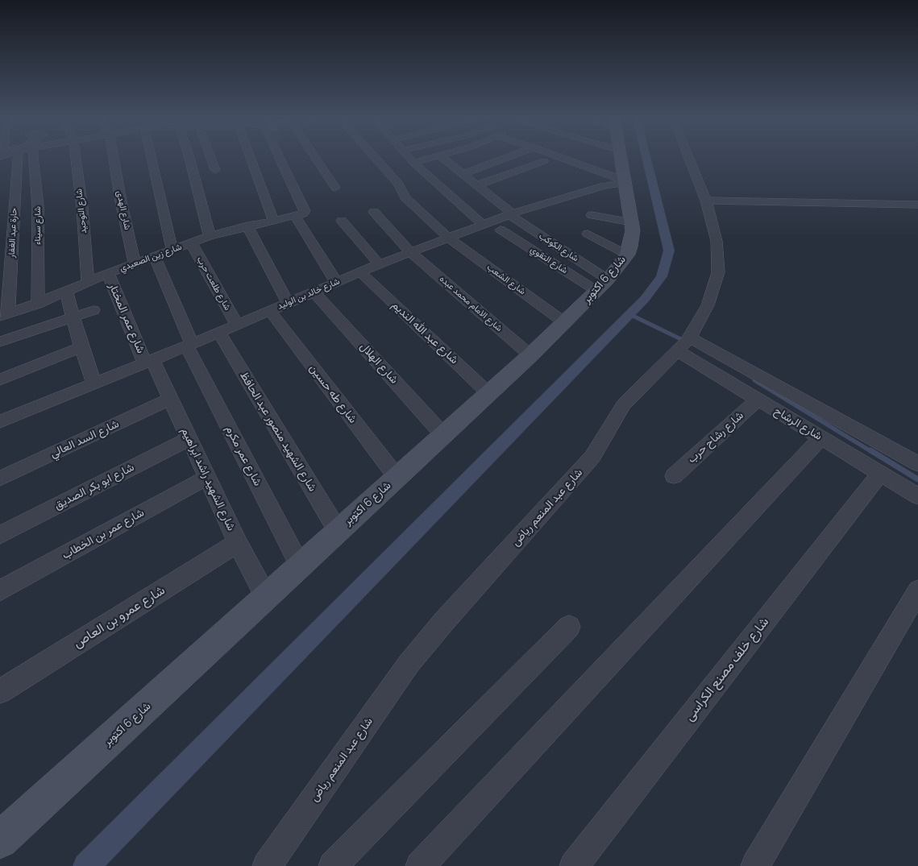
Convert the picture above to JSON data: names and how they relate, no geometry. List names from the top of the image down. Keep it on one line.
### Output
{"streets":{"main road":["شارع 6 اكتوبر"],"street":["شارع الهدى","شارع التوحيد","شارع سيناء","حارة عبد الغفار","شارع الكوكب","شارع زين الصعيدي","شارع التقوي","شارع الشعب","شارع طلعت حرب","شارع خالد بن الوليد","شارع الامام محمد عبده","شارع عمر المختار","شارع عبد الله النديم","شارع الهلال","شارع طه حسين","شارع الرشاح","شارع الشهيد منصور عبد الحافظ","شارع رشاح حرب","شارع السد العالي","شارع عمر مكرم","شارع الشهيد راشد ابراهيم","شارع ابو بكر الصديق","شارع عبد المنعم رياض","شارع عمر بن الخطاب","شارع عمرو بن العاص","شارع خلف مصنع الكراسى"]},"crossings":[["شارع الهدى","شارع زين الصعيدي"],["شارع التوحيد","شارع زين الصعيدي"],["شارع سيناء","شارع زين الصعيدي"],["حارة عبد الغفار","شارع زين الصعيدي"],["شارع الكوكب","شارع التقوي"],["شارع الكوكب","شارع 6 اكتوبر"],["شارع الكوكب","شارع خالد بن الوليد"],["شارع زين الصعيدي","شارع طلعت حرب"],["شارع زين الصعيدي","شارع عمر المختار"],["شارع زين الصعيدي","شارع عمر مكرم"],["شارع التقوي","شارع 6 اكتوبر"],["شارع الشعب","شارع 6 اكتوبر"],["شارع الشعب","شارع خالد بن الوليد"],["شارع 6 اكتوبر","شارع خالد بن الوليد"],["شارع 6 اكتوبر","شارع الامام محمد عبده"],["شارع 6 اكتوبر","شارع عبد الله النديم"],["شارع 6 اكتوبر","شارع الهلال"],["شارع 6 اكتوبر","شارع طه حسين"],["شارع 6 اكتوبر","شارع الشهيد منصور عبد الحافظ"],["شارع 6 اكتوبر","شارع عمر مكرم"],["شارع 6 اكتوبر","شارع الشهيد راشد ابراهيم"],["شارع طلعت حرب","شارع خالد بن الوليد"],["شارع خالد بن الوليد","شارع الامام محمد عبده"],["شارع خالد بن الوليد","شارع عمر المختار"],["شارع خالد بن الوليد","شارع عبد الله النديم"],["شارع خالد بن الوليد","شارع الهلال"],["شارع خالد بن الوليد","شارع طه حسين"],["شارع خالد بن الوليد","شارع الشهيد منصور عبد الحافظ"],["شارع خالد بن الوليد","شارع عمر مكرم"],["شارع خالد بن الوليد","شارع الشهيد راشد ابراهيم"],["شارع عمر المختار","شارع الشهيد راشد ابراهيم"],["شارع الرشاح","شارع رشاح حرب"],["شارع الرشاح","شارع عبد المنعم رياض"],["شارع الرشاح","شارع خلف مصنع الكراسى"],["شارع السد العالي","شارع الشهيد راشد ابراهيم"],["شارع الشهيد راشد ابراهيم","شارع ابو بكر الصديق"],["شارع الشهيد راشد ابراهيم","شارع عمر بن الخطاب"],["شارع الشهيد راشد ابراهيم","شارع عمرو بن العاص"]]}
